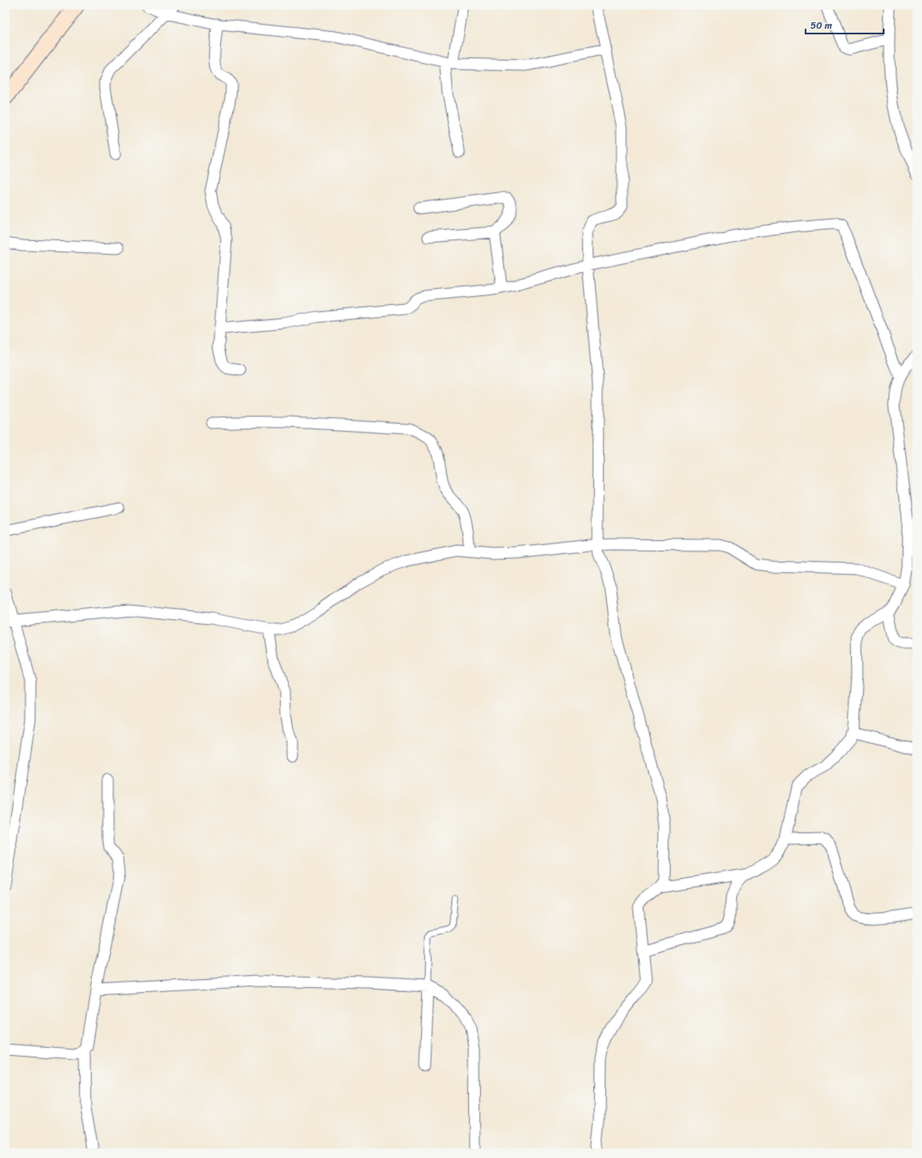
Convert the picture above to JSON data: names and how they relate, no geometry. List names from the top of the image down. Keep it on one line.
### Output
{"scale_bar":"50 m"}
